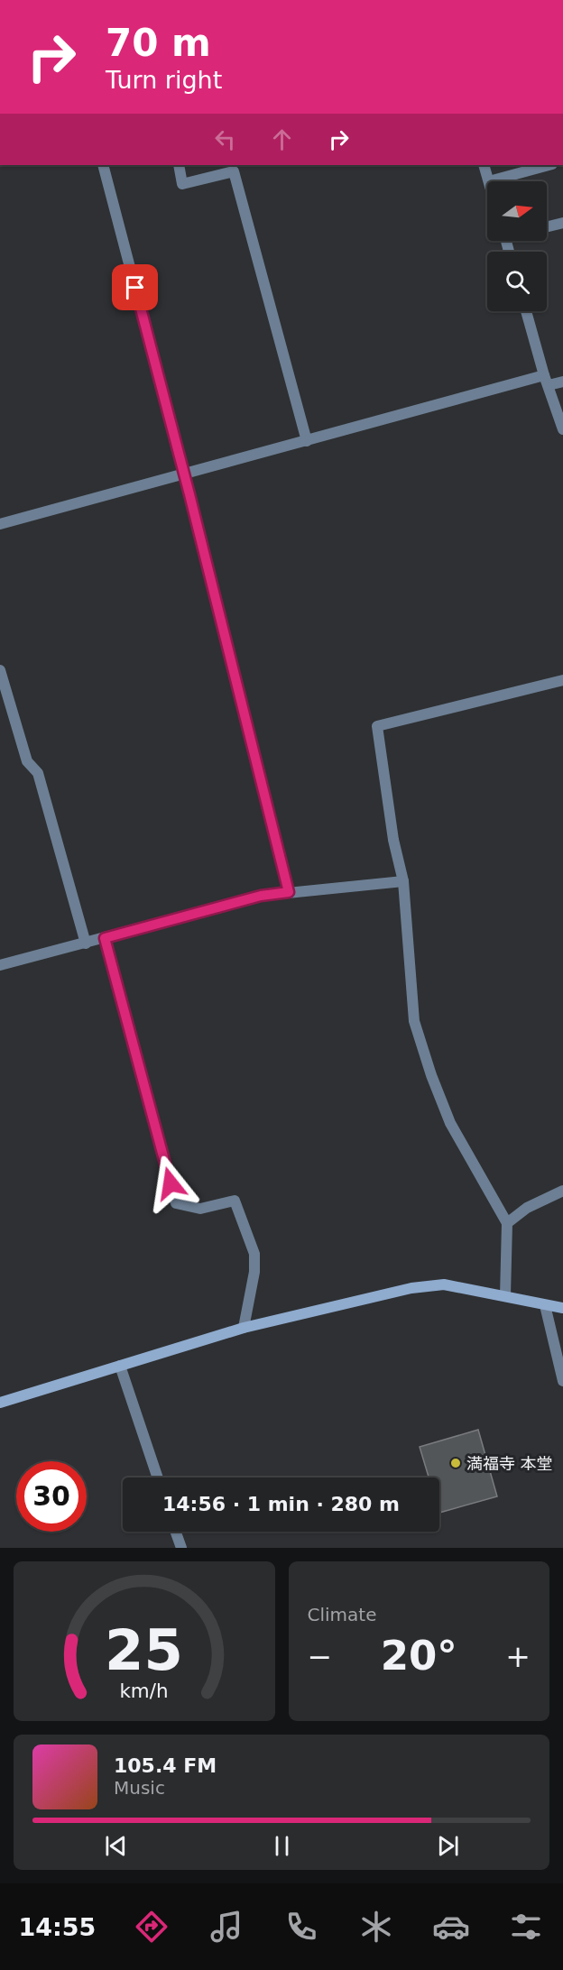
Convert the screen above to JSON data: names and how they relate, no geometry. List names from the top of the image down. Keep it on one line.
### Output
{"places":["満福寺 本堂"],"north":"right","page":{"turn":["70 m","Turn right"],"limit":"30","trip":"14:56 · 1 min · 280 m","tile":"Climate","heat":["−","20°","+"],"song":["105.4 FM","Music"],"tabs":"14:55","gauge":["25","km/h"]}}
